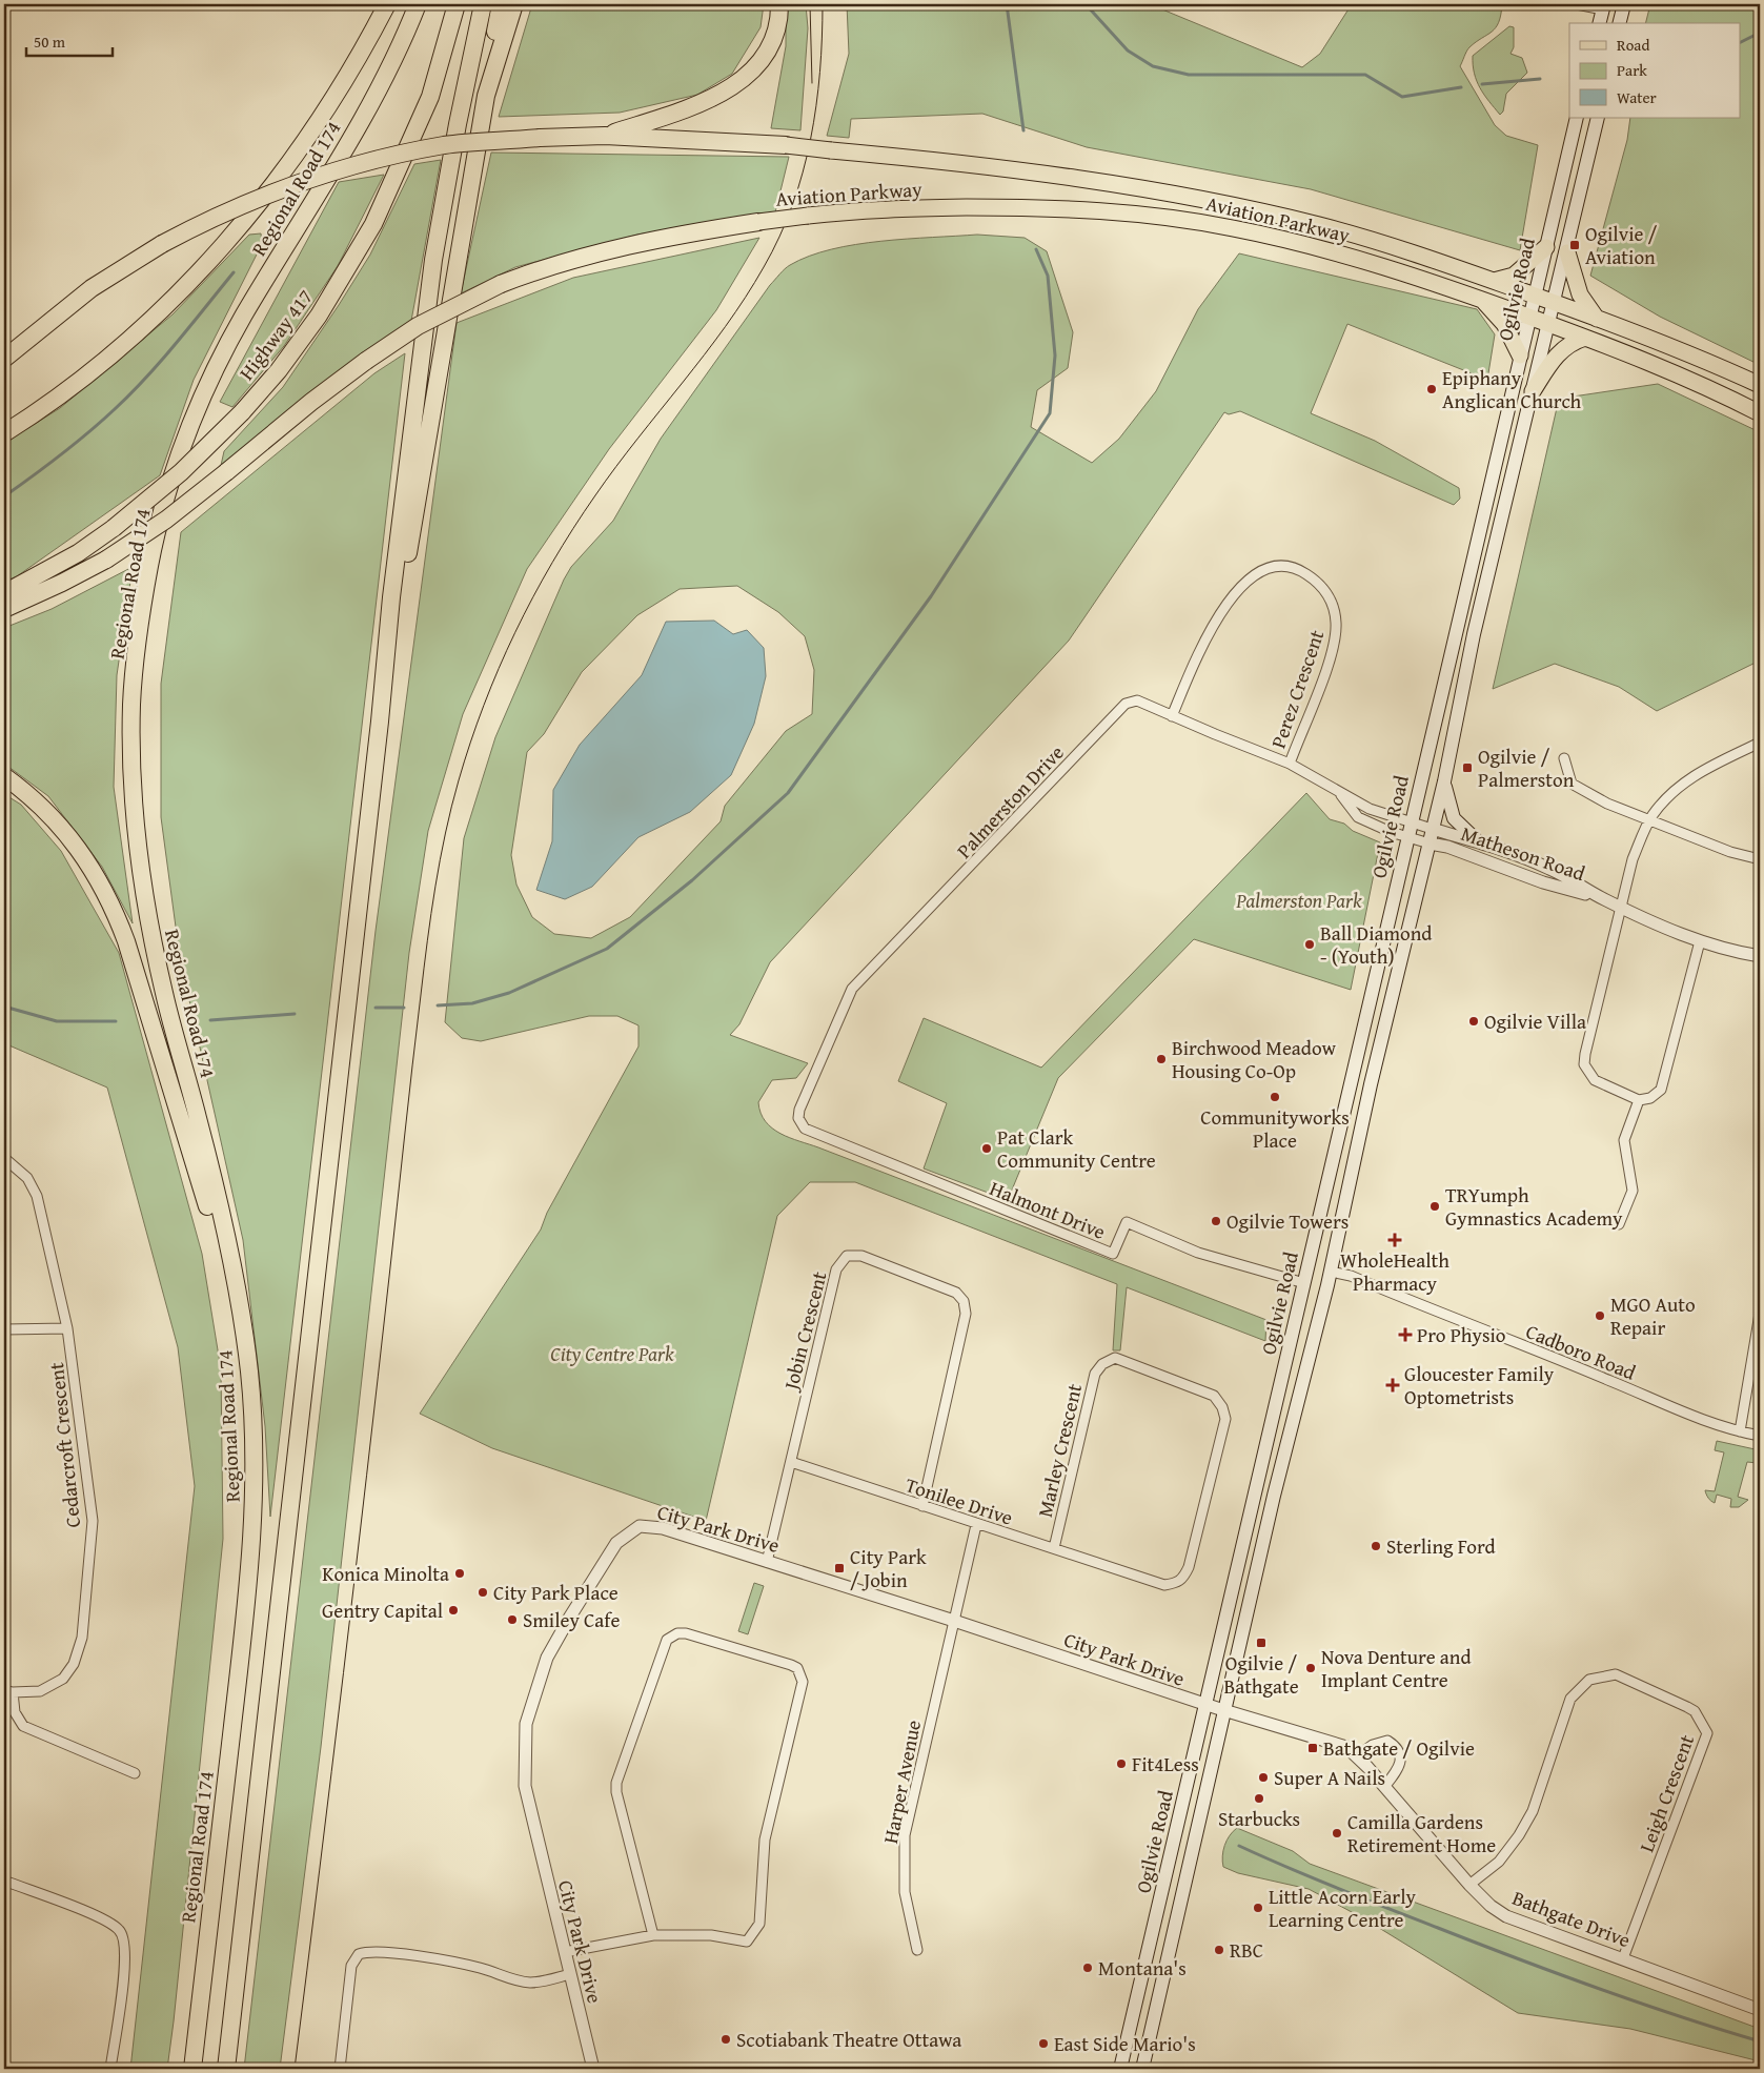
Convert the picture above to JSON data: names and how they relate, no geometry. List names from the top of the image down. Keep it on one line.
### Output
{"streets":{"highway":["Regional Road 174","Highway 417"],"main road":["Aviation Parkway","Ogilvie Road"],"street":["Perez Crescent","Palmerston Drive","Matheson Road","Halmont Drive","Jobin Crescent","Cadboro Road","Cedarcroft Crescent","Marley Crescent","Tonilee Drive","City Park Drive","Harper Avenue","Leigh Crescent","Bathgate Drive"]},"crossings":[["Aviation Parkway","Ogilvie Road"],["Ogilvie Road","Palmerston Drive"],["Ogilvie Road","Matheson Road"],["Ogilvie Road","Halmont Drive"],["Ogilvie Road","Cadboro Road"],["Ogilvie Road","City Park Drive"],["Ogilvie Road","Bathgate Drive"],["Perez Crescent","Palmerston Drive"],["Palmerston Drive","Matheson Road"],["Palmerston Drive","Halmont Drive"],["Jobin Crescent","Tonilee Drive"],["Jobin Crescent","City Park Drive"],["Marley Crescent","Tonilee Drive"],["Tonilee Drive","Harper Avenue"],["City Park Drive","Harper Avenue"],["City Park Drive","Bathgate Drive"],["Leigh Crescent","Bathgate Drive"]],"parks":["Palmerston Park","City Centre Park"],"places":{"transit":["Ogilvie / Aviation","Ogilvie / Palmerston","City Park / Jobin","Ogilvie / Bathgate","Bathgate / Ogilvie"],"other":["Epiphany Anglican Church","Ball Diamond - (Youth)","Ogilvie Villa","Birchwood Meadow Housing Co-Op","Communityworks Place","Pat Clark Community Centre","TRYumph Gymnastics Academy","Ogilvie Towers","MGO Auto Repair","Sterling Ford","Konica Minolta","City Park Place","Gentry Capital","Smiley Cafe","Nova Denture and Implant Centre","Fit4Less","Super A Nails","Starbucks","Camilla Gardens Retirement Home","Little Acorn Early Learning Centre","RBC","Montana's","Scotiabank Theatre Ottawa","East Side Mario's"],"health":["WholeHealth Pharmacy","Pro Physio","Gloucester Family Optometrists"]},"legend":["Road","Park","Water"],"scale_bar":"50 m"}
